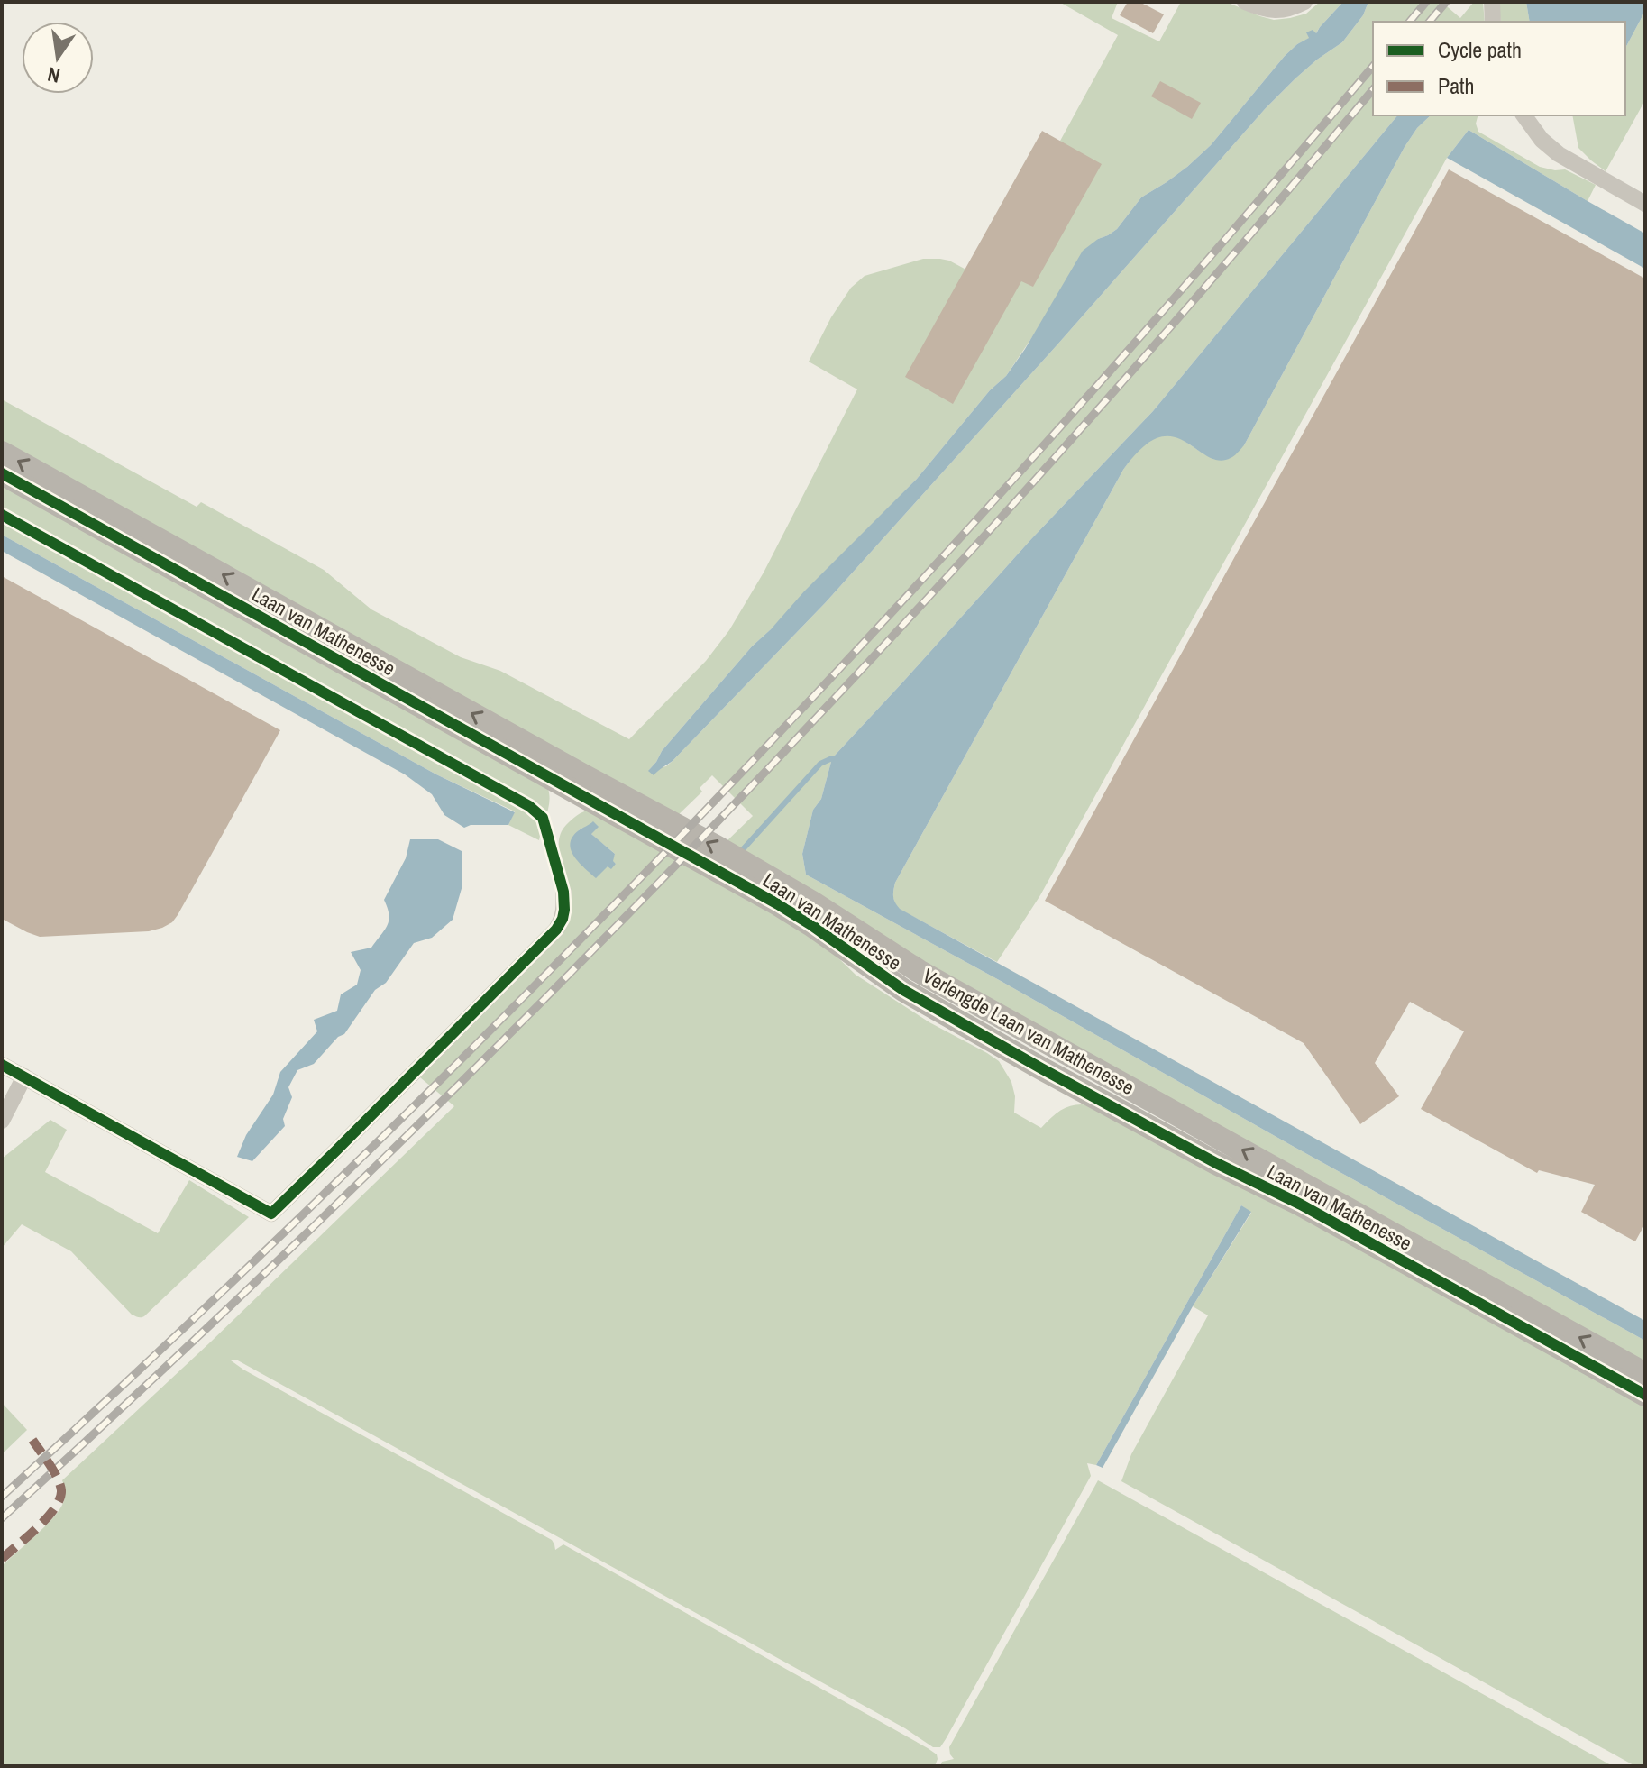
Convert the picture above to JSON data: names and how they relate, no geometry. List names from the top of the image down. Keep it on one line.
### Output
{"streets":{"street":["Laan van Mathenesse","Verlengde Laan van Mathenesse"]},"crossings":[["Laan van Mathenesse","Verlengde Laan van Mathenesse"]],"legend":["Cycle path","Path"],"north":"bottom"}
